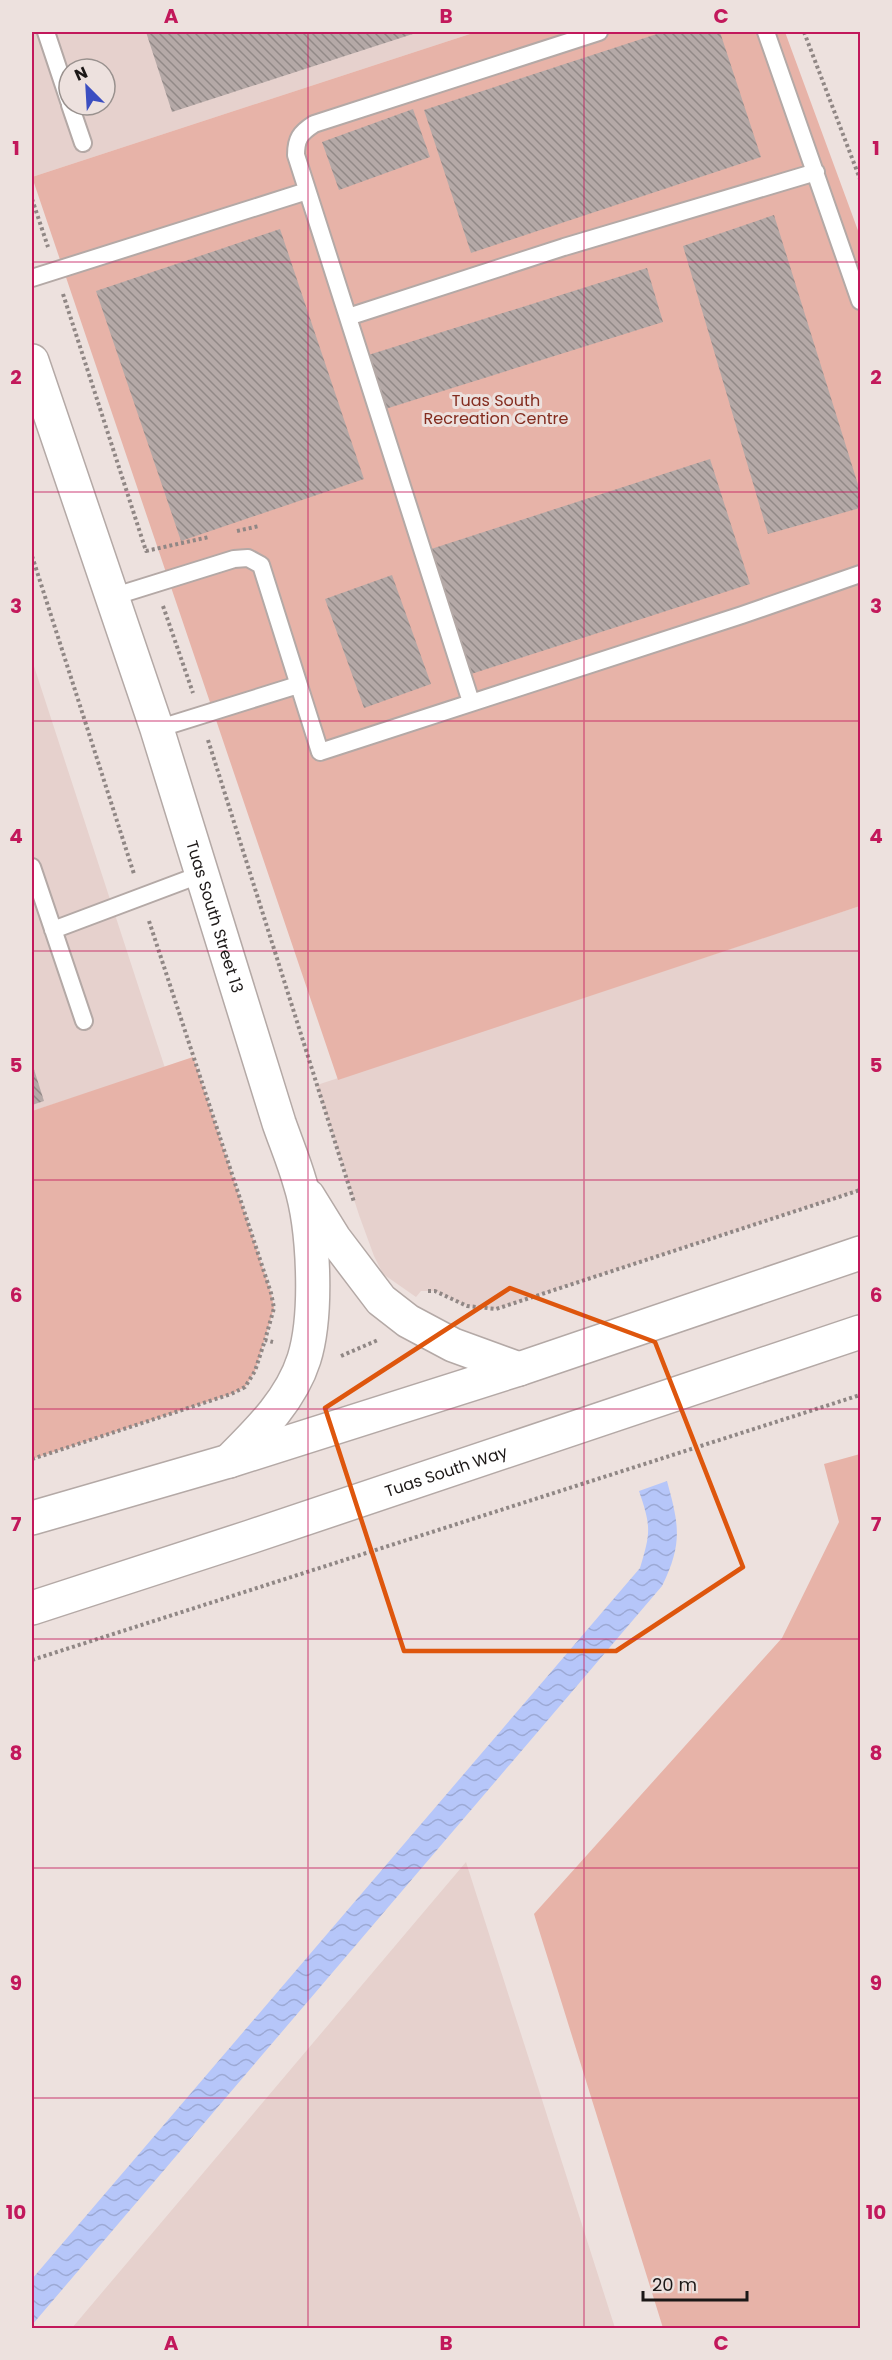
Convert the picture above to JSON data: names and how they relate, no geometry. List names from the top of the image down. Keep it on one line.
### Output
{"streets":{"street":["Tuas South Street 13","Tuas South Way"]},"parks":["Tuas South Recreation Centre"],"scale_bar":"20 m","north":"top left","grid":{"columns":["A","B","C"],"rows":["1","2","3","4","5","6","7","8","9","10"]}}
